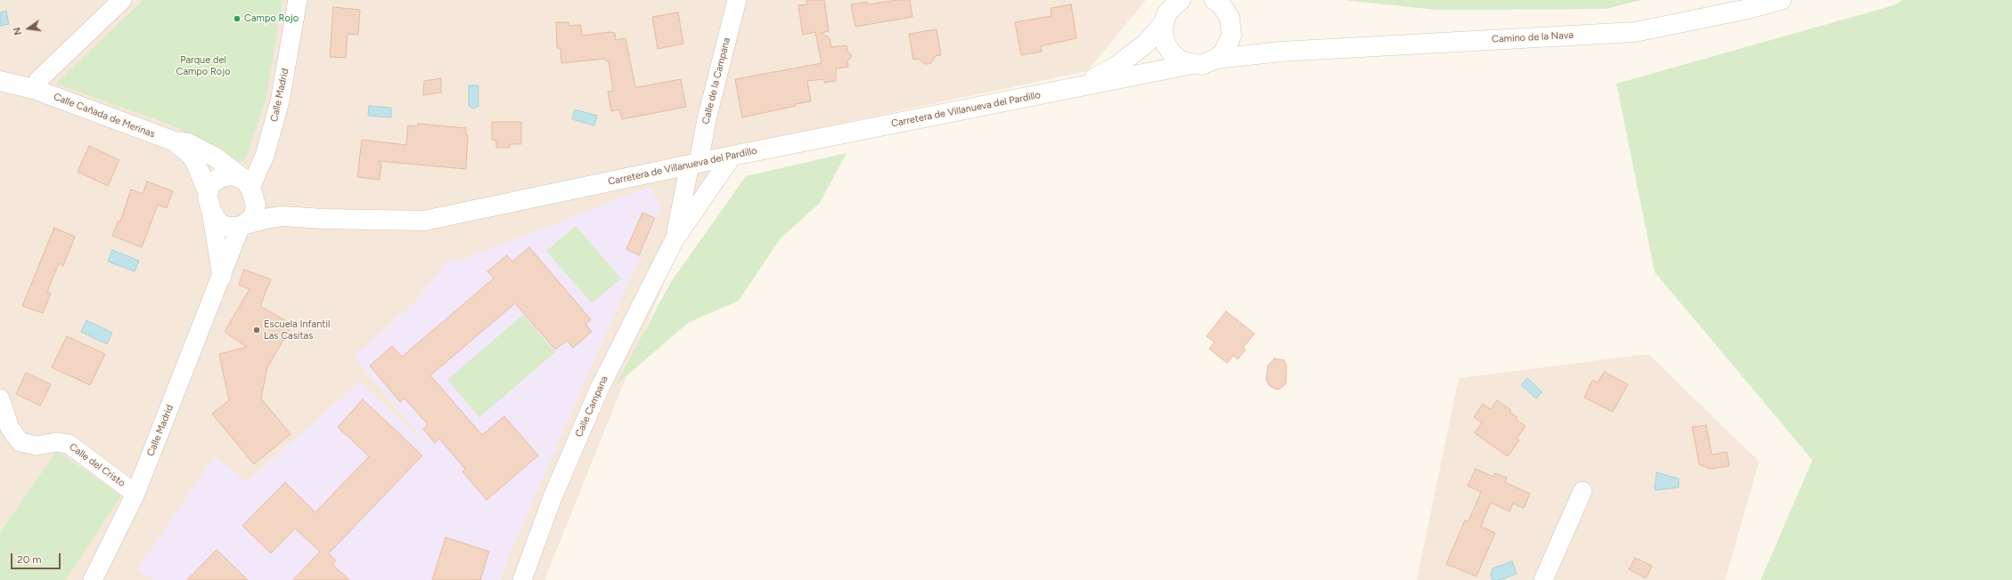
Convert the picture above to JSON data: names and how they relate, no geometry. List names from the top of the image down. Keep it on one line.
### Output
{"streets":{"street":["Camino de la Nava","Calle de la Campana","Calle Madrid","Carretera de Villanueva del Pardillo","Calle Cañada de Merinas","Calle Campana","Calle del Cristo"]},"crossings":[["Camino de la Nava","Carretera de Villanueva del Pardillo"],["Calle de la Campana","Carretera de Villanueva del Pardillo"],["Calle de la Campana","Calle Campana"],["Calle Madrid","Carretera de Villanueva del Pardillo"],["Calle Madrid","Calle Cañada de Merinas"],["Calle Madrid","Calle del Cristo"],["Carretera de Villanueva del Pardillo","Calle Cañada de Merinas"]],"parks":["Parque del Campo Rojo"],"places":["Campo Rojo","Escuela Infantil Las Casitas"],"scale_bar":"20 m","north":"left"}
